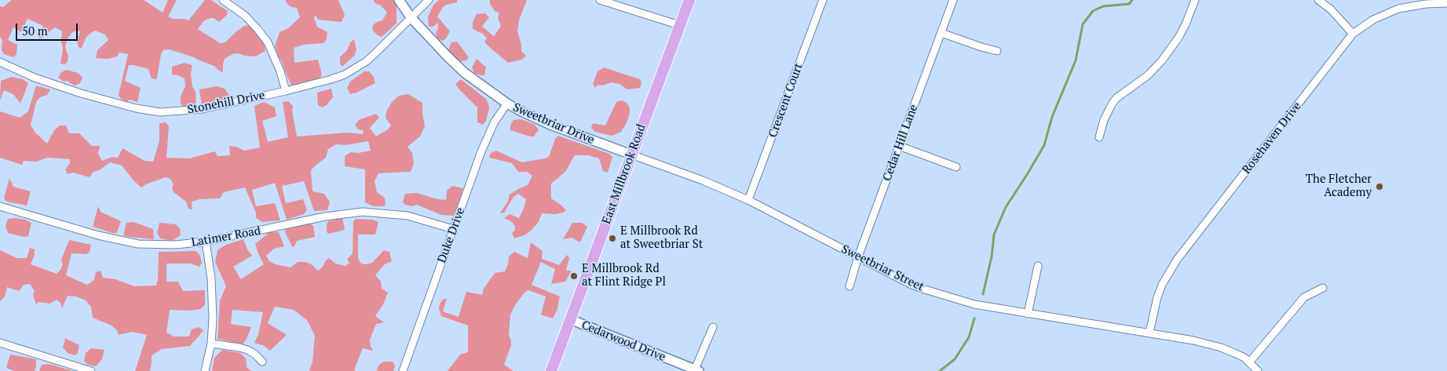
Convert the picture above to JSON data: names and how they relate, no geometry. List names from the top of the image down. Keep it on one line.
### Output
{"streets":{"main road":["East Millbrook Road"],"street":["Crescent Court","Stonehill Drive","Sweetbriar Drive","Rosehaven Drive","Cedar Hill Lane","Duke Drive","Latimer Road","Sweetbriar Street","Cedarwood Drive"]},"crossings":[["Crescent Court","Sweetbriar Street"],["Stonehill Drive","Sweetbriar Drive"],["Sweetbriar Drive","East Millbrook Road"],["Sweetbriar Drive","Duke Drive"],["Sweetbriar Drive","Sweetbriar Street"],["Rosehaven Drive","Sweetbriar Street"],["Cedar Hill Lane","Sweetbriar Street"],["East Millbrook Road","Sweetbriar Street"],["East Millbrook Road","Cedarwood Drive"],["Duke Drive","Latimer Road"]],"places":["The Fletcher Academy","E Millbrook Rd at Sweetbriar St","E Millbrook Rd at Flint Ridge Pl"],"scale_bar":"50 m"}
